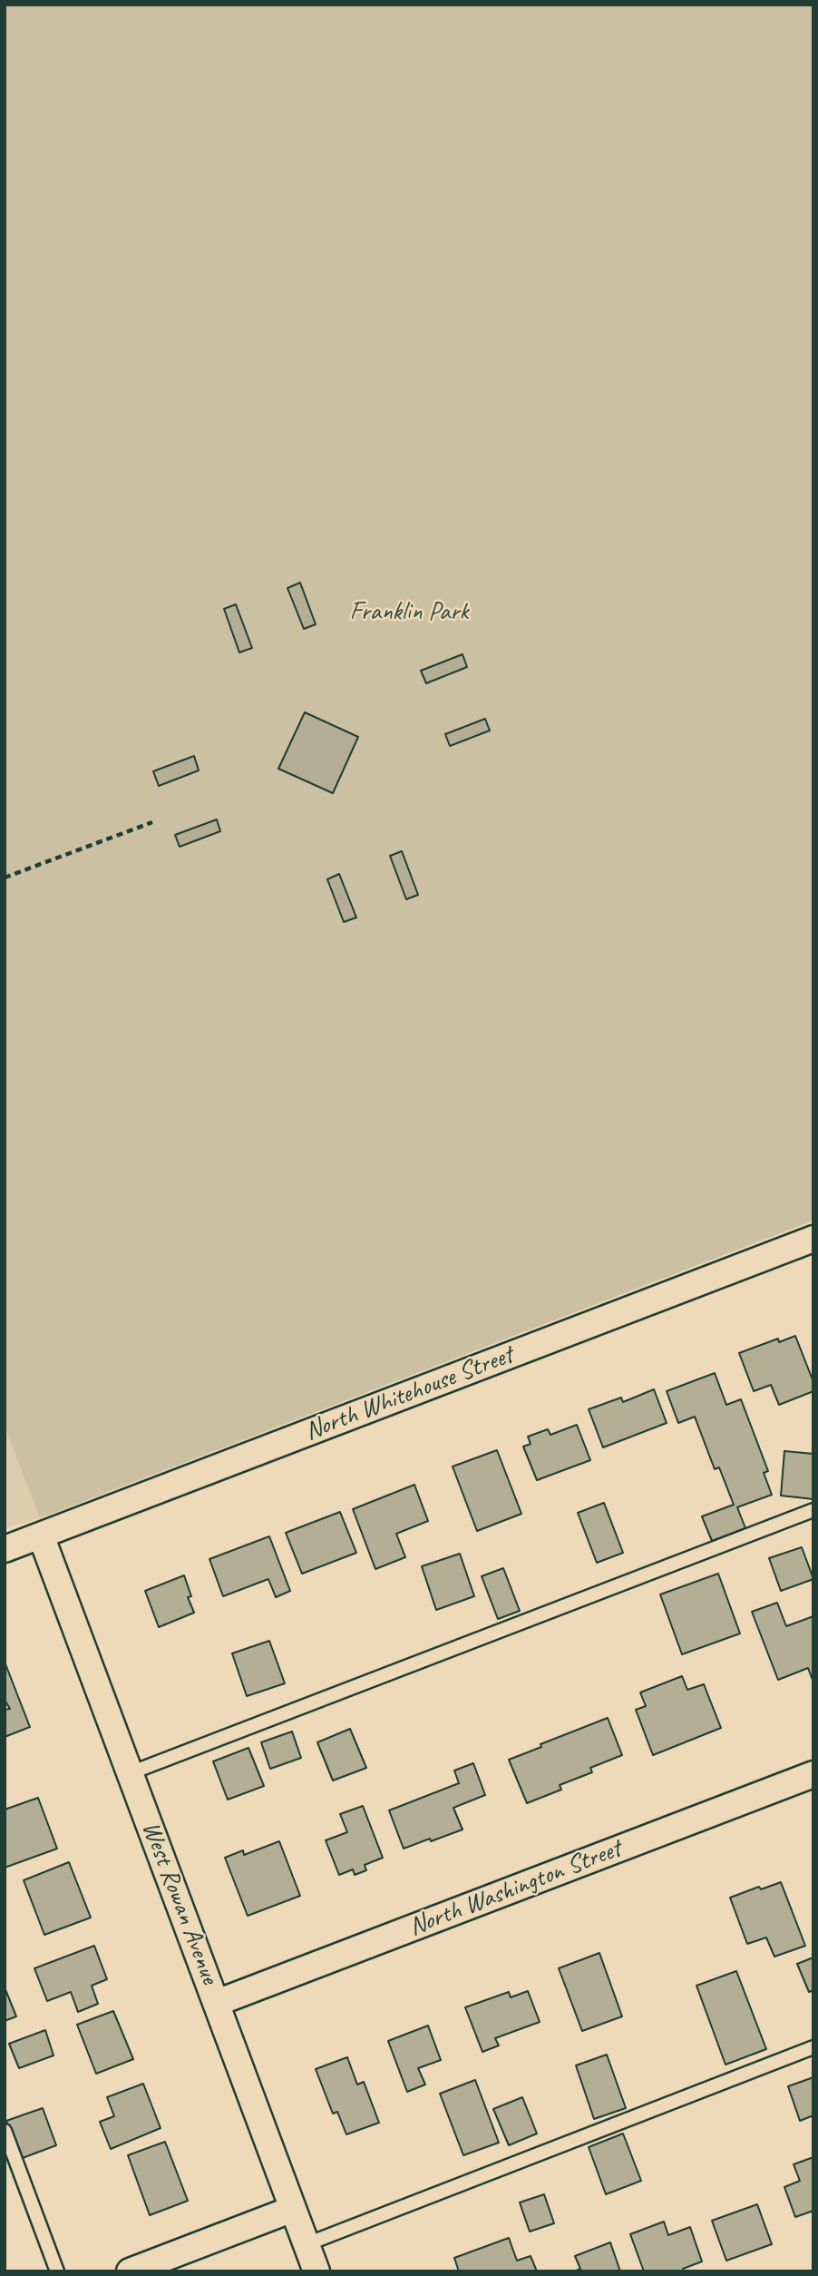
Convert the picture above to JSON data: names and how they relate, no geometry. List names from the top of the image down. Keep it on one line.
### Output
{"streets":{"street":["North Whitehouse Street","North Washington Street","West Rowan Avenue"]},"crossings":[["North Whitehouse Street","West Rowan Avenue"],["North Washington Street","West Rowan Avenue"]],"parks":["Franklin Park"]}
